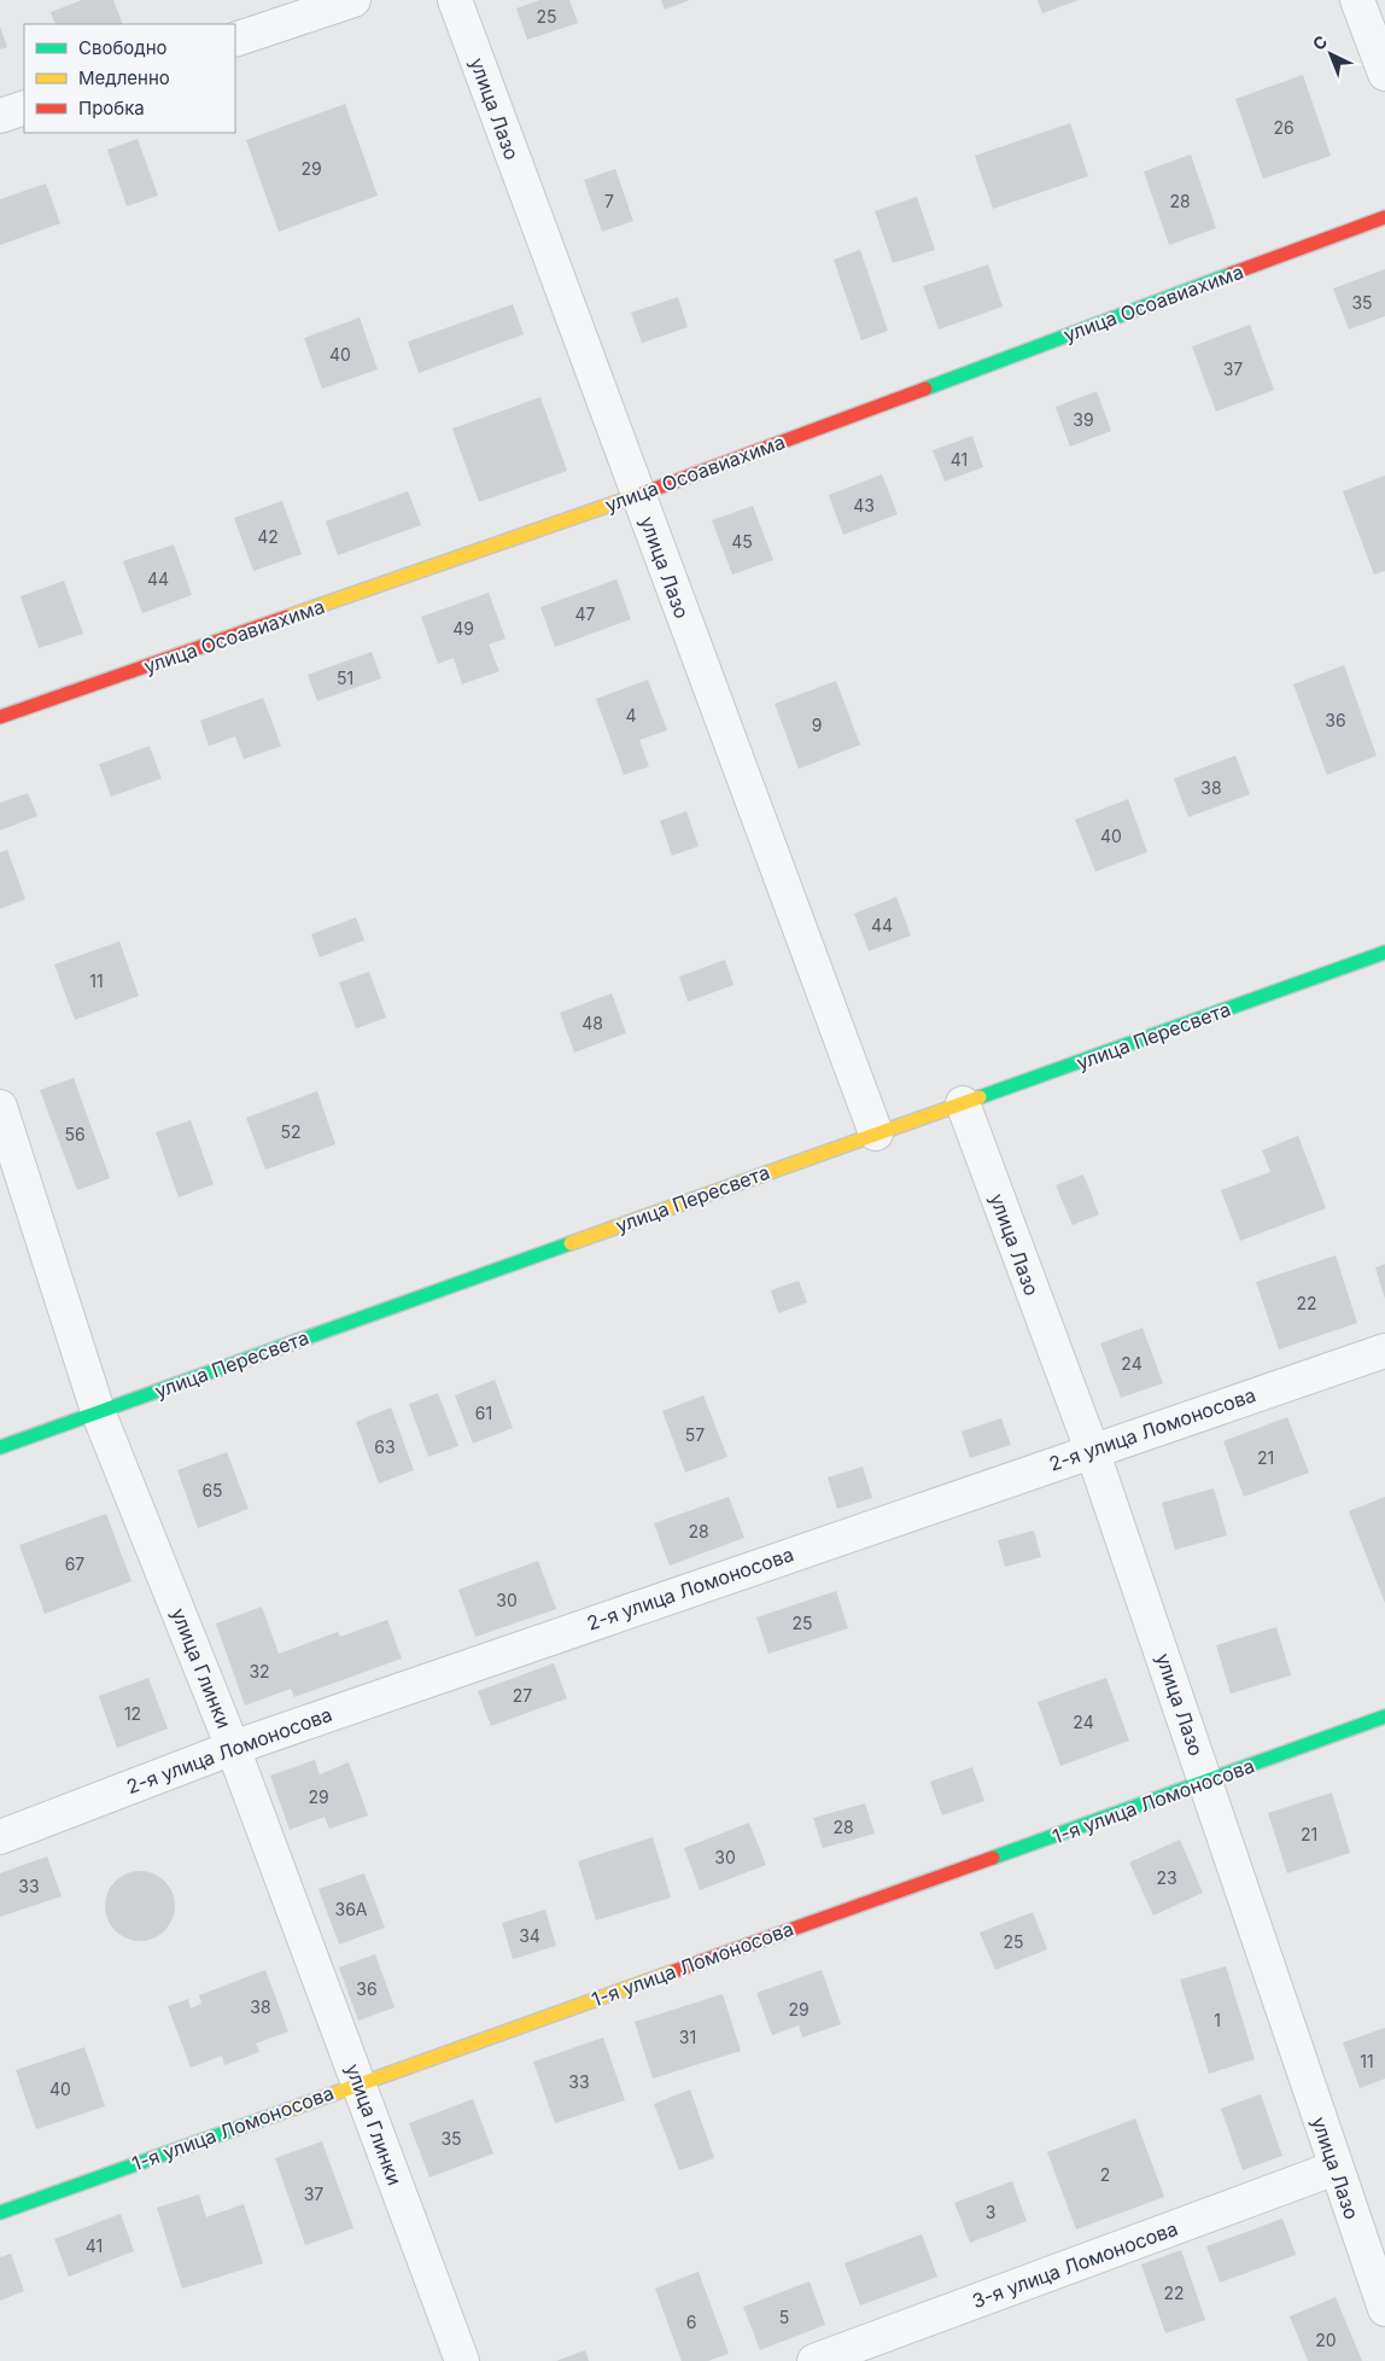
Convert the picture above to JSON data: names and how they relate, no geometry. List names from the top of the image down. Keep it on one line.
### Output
{"streets":{"street":["улица Лазо","улица Осоавиахима","улица Пересвета","2-я улица Ломоносова","улица Глинки","1-я улица Ломоносова","3-я улица Ломоносова"]},"crossings":[["улица Лазо","улица Осоавиахима"],["улица Лазо","улица Пересвета"],["улица Лазо","2-я улица Ломоносова"],["улица Лазо","1-я улица Ломоносова"],["улица Лазо","3-я улица Ломоносова"],["улица Пересвета","улица Глинки"],["2-я улица Ломоносова","улица Глинки"],["улица Глинки","1-я улица Ломоносова"]],"house_numbers":["25","26","29","7","28","35","40","37","39","41","43","42","45","44","47","49","51","4","36","9","38","40","44","11","48","52","56","22","24","61","57","63","21","65","28","67","30","25","32","27","12","24","29","28","21","30","23","33","36А","34","25","36","38","29","1","31","11","33","40","35","2","37","3","41","22","5","6","20"],"legend":["Свободно","Медленно","Пробка"],"north":"top left"}
